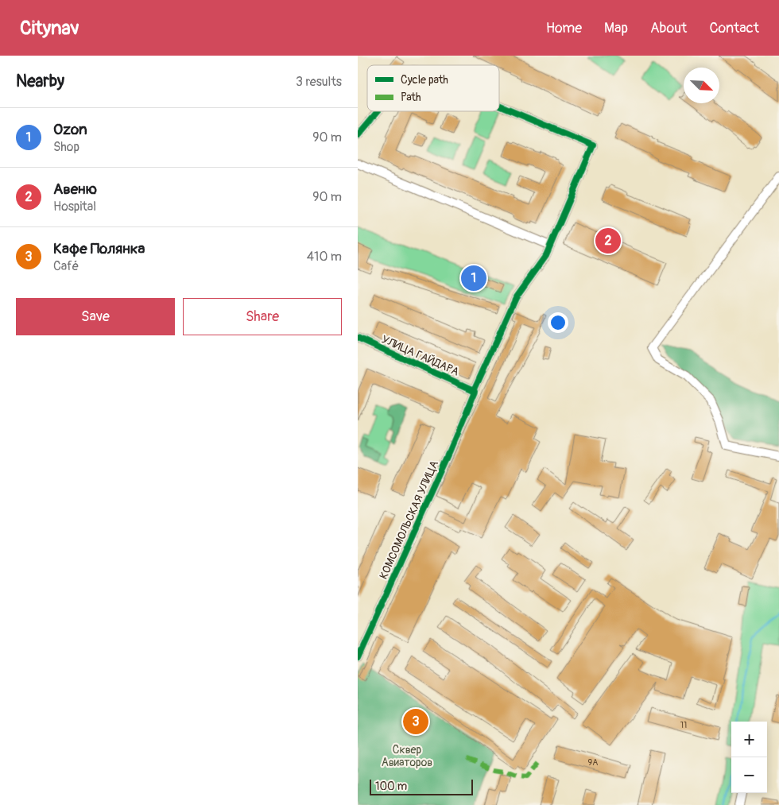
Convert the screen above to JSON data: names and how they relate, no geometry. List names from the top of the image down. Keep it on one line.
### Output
{"streets":{"street":["УЛИЦА ГАЙДАРА","КОМСОМОЛЬСКАЯ УЛИЦА"]},"crossings":[["УЛИЦА ГАЙДАРА","КОМСОМОЛЬСКАЯ УЛИЦА"]],"parks":["Сквер Авиаторов"],"house_numbers":["11","9А"],"legend":["Cycle path","Path"],"scale_bar":"100 m","north":"bottom right","page":{"header":"Citynav","nav":["Home","Map","About","Contact"],"heading":["Nearby","3 results"],"list":[{"mark":"1","name":"Ozon","note":"Shop","value":"90 m"},{"mark":"2","name":"Авеню","note":"Hospital","value":"90 m"},{"mark":"3","name":"Кафе Полянка","note":"Café","value":"410 m"}],"pins":["2","1","3"],"buttons":["Save","Share"],"map_buttons":["+","−"],"scale":"100 m"}}
